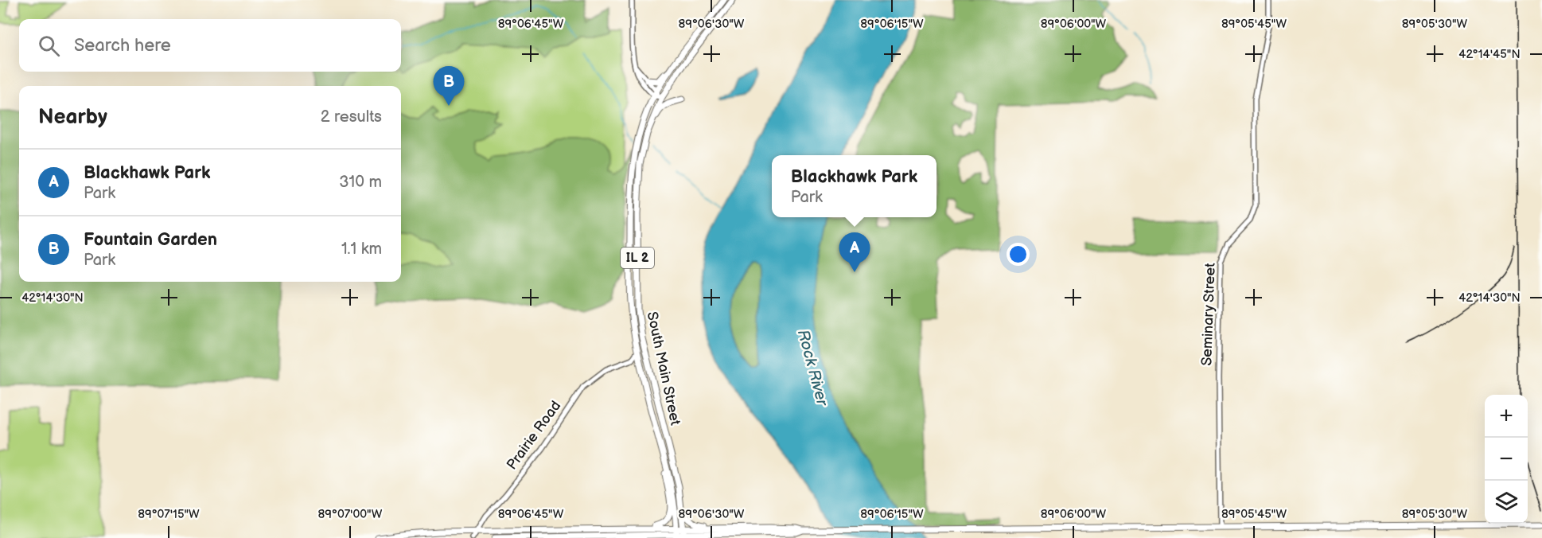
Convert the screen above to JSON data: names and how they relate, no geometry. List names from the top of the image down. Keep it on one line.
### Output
{"streets":{"main road":["IL 2","South Main Street"],"street":["Seminary Street","Prairie Road"]},"water":["Rock River"],"page":{"search":"Search here","pins":["B","A"],"heading":["Nearby","2 results"],"list":[{"mark":"A","name":"Blackhawk Park","note":"Park","value":"310 m"},{"mark":"B","name":"Fountain Garden","note":"Park","value":"1.1 km"}],"popup":["Blackhawk Park","Park"],"map_buttons":["+","−"]},"coordinates":["89°06'45\"W","89°06'30\"W","89°06'15\"W","89°06'00\"W","89°05'45\"W","89°05'30\"W","42°14'45\"N","42°14'30\"N","89°07'15\"W","89°07'00\"W"]}
